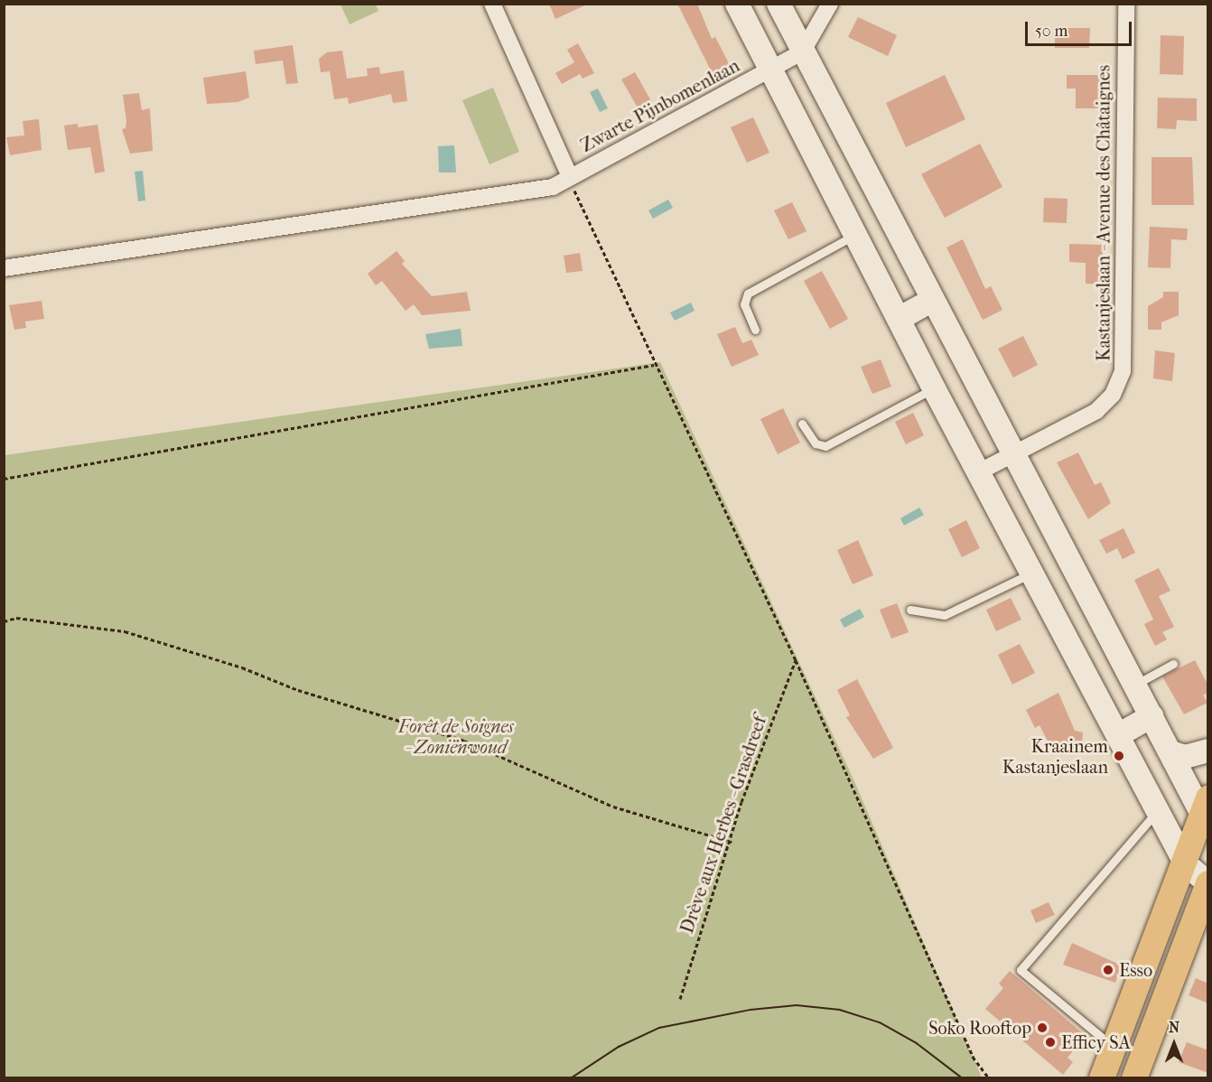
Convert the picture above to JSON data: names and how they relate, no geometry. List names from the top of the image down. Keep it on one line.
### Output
{"streets":{"street":["Zwarte Pijnbomenlaan","Kastanjeslaan - Avenue des Châtaignes"],"path":["Drève aux Herbes - Grasdreef"]},"parks":["Forêt de Soignes - Zoniënwoud"],"places":["Kraainem Kastanjeslaan","Esso","Soko Rooftop","Efficy SA"],"scale_bar":"50 m","north":"top"}
